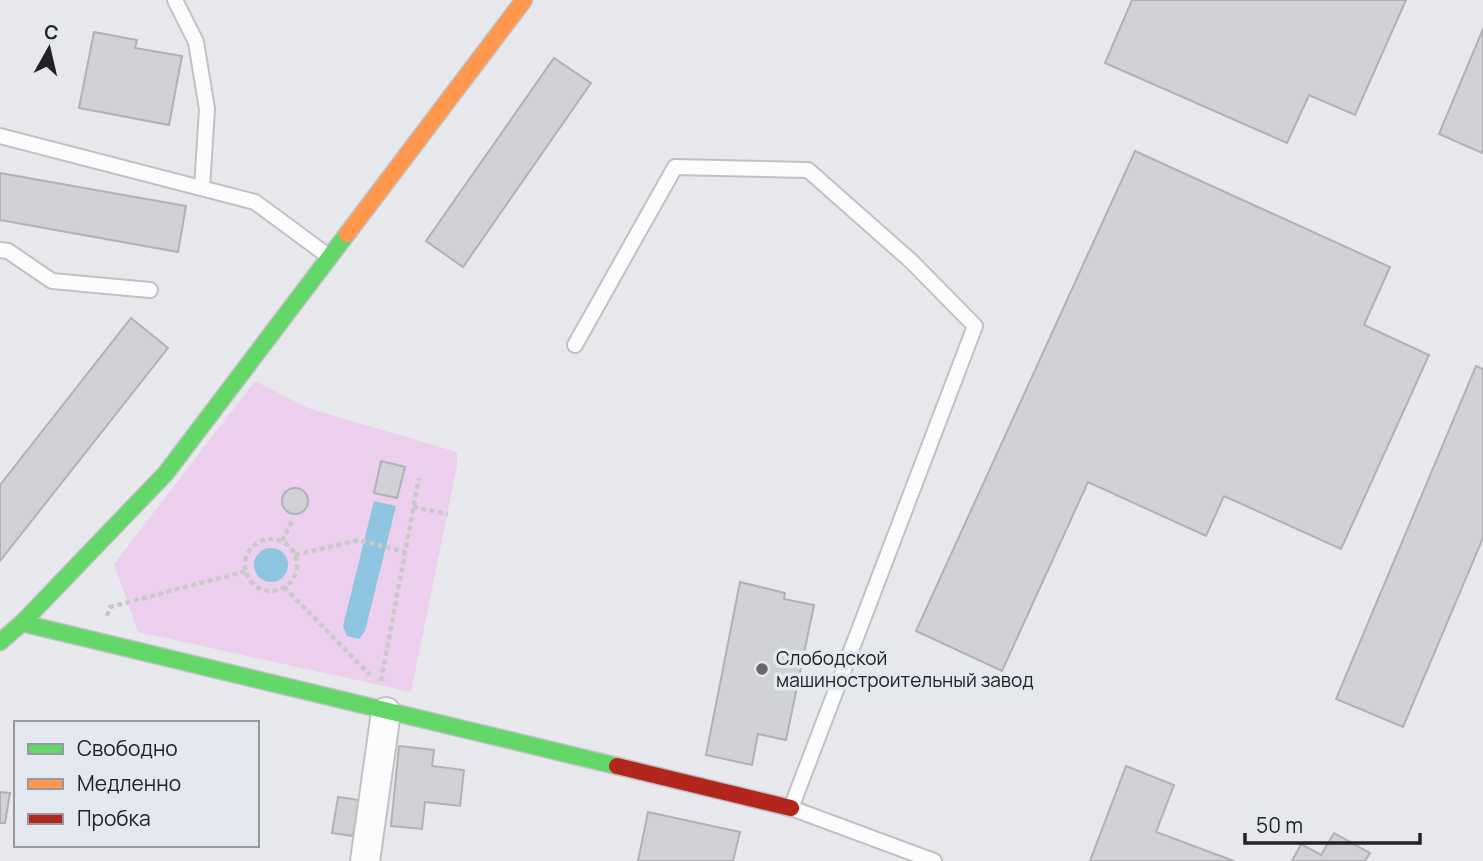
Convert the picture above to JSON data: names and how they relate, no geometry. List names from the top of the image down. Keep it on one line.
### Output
{"places":["Слободской машиностроительный завод"],"legend":["Свободно","Медленно","Пробка"],"scale_bar":"50 m","north":"top"}
